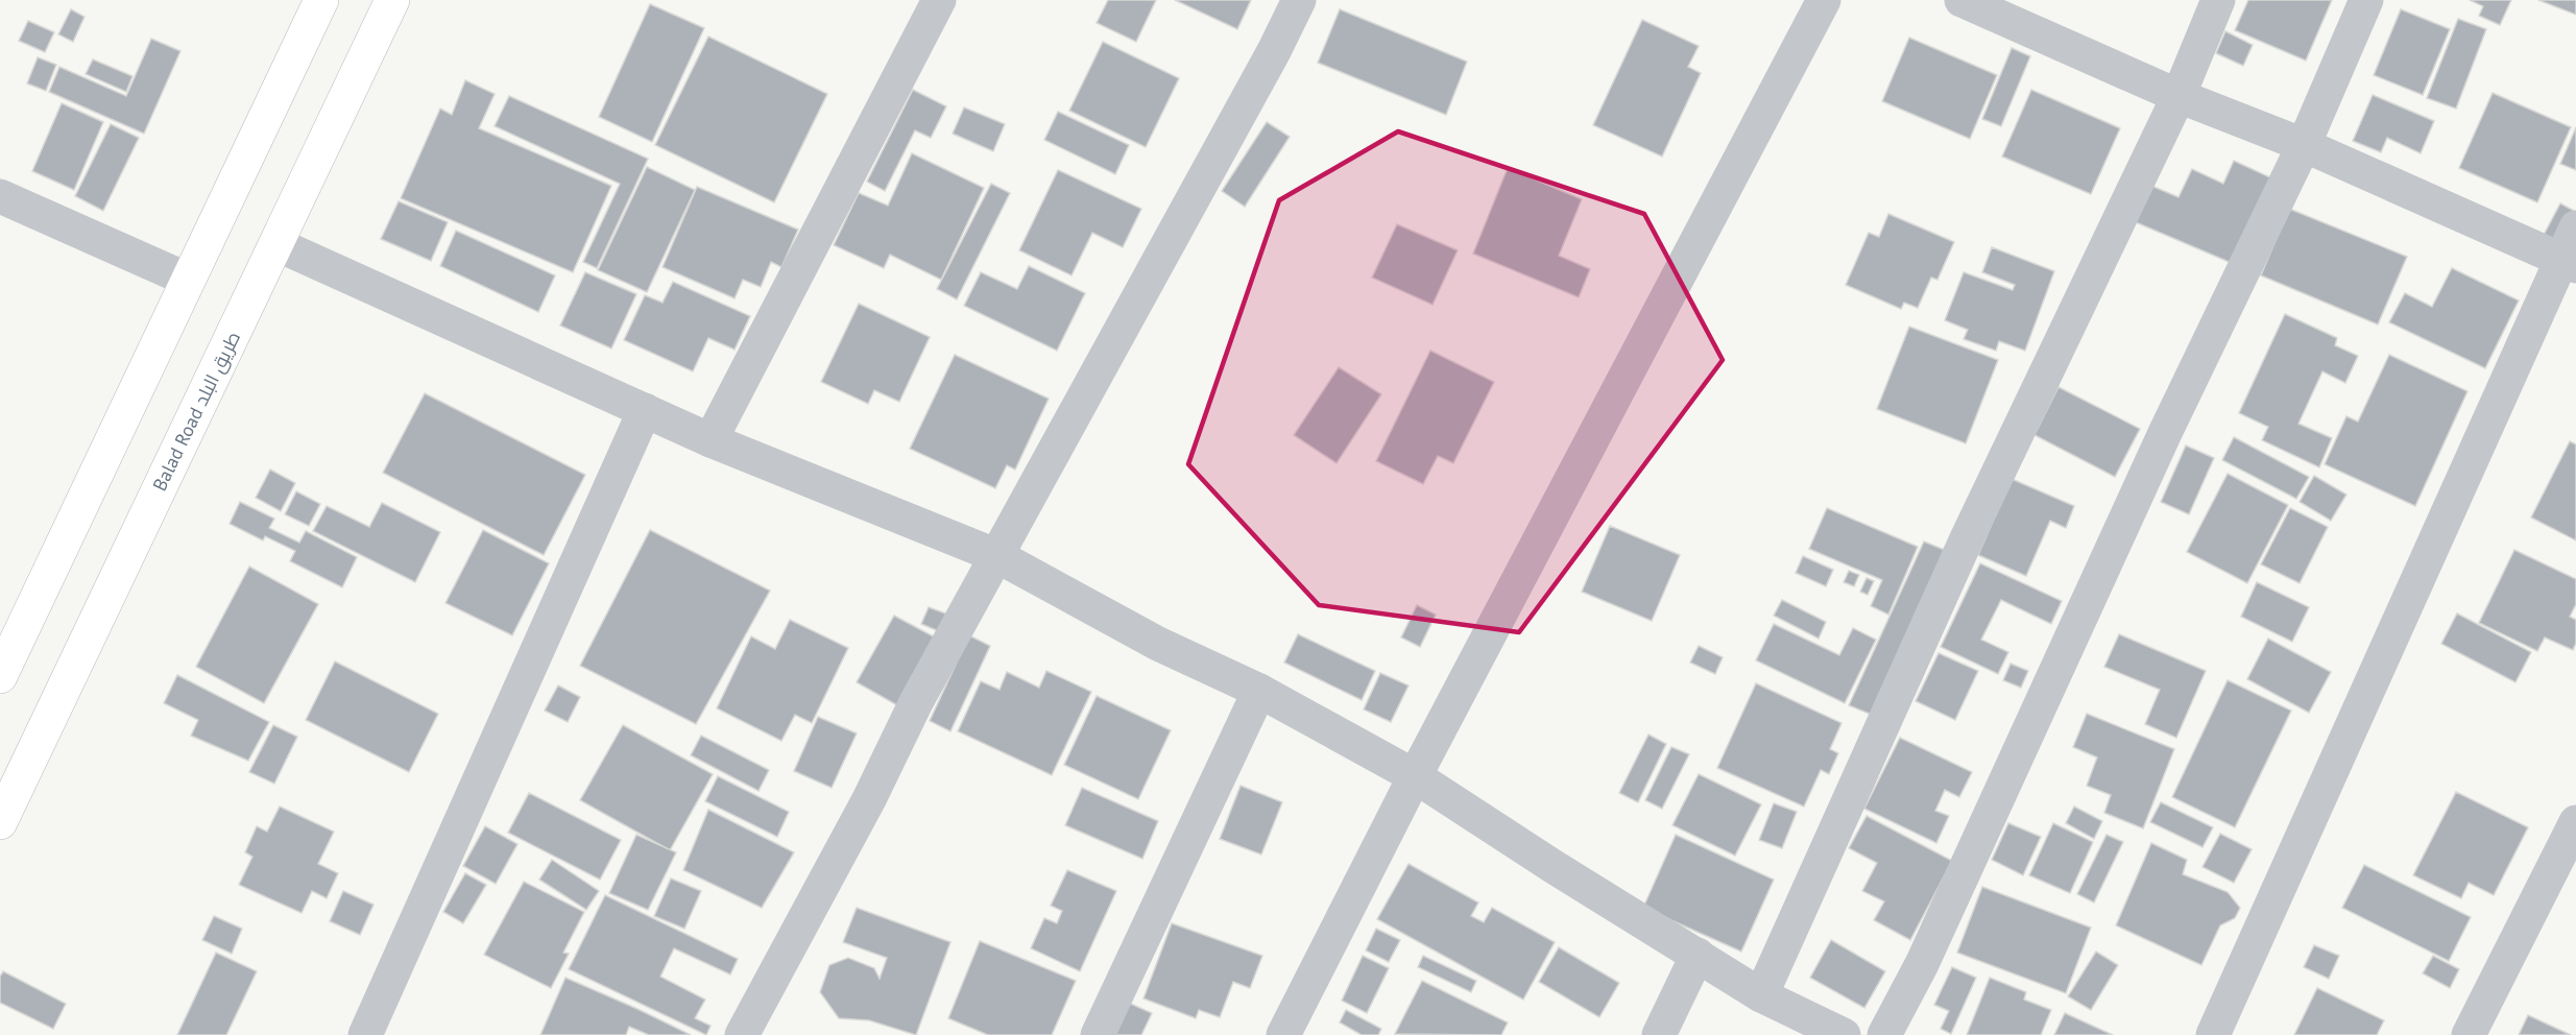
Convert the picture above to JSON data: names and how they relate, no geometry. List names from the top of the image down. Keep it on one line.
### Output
{"streets":{"highway":["Balad Road طريق البلد"]}}
